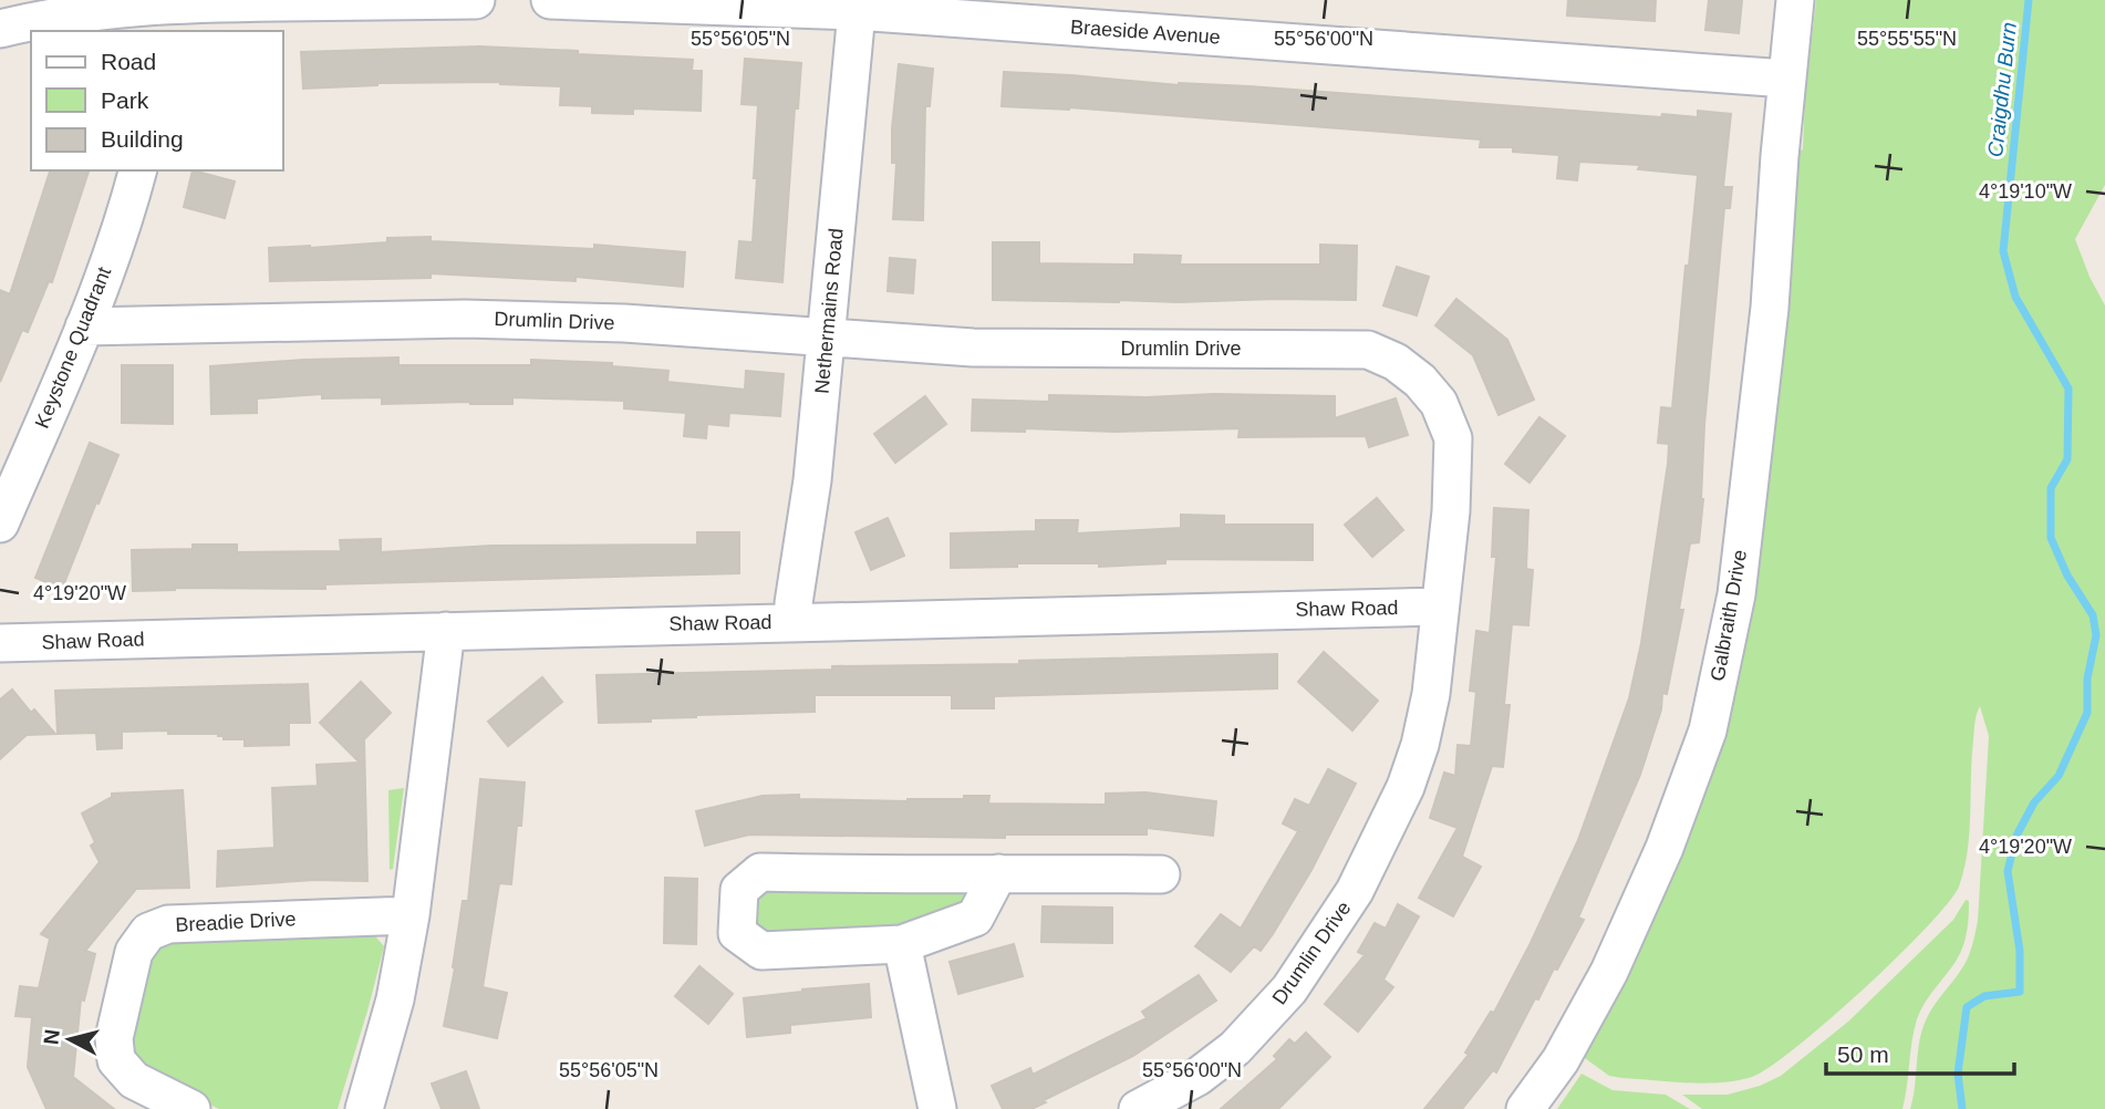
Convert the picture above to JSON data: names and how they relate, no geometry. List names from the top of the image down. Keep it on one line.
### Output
{"streets":{"street":["Braeside Avenue","Nethermains Road","Drumlin Drive","Keystone Quadrant","Shaw Road","Galbraith Drive","Breadie Drive"]},"crossings":[["Braeside Avenue","Nethermains Road"],["Braeside Avenue","Galbraith Drive"],["Nethermains Road","Drumlin Drive"],["Nethermains Road","Shaw Road"],["Drumlin Drive","Keystone Quadrant"],["Drumlin Drive","Shaw Road"]],"water":["Craigdhu Burn"],"legend":["Road","Park","Building"],"scale_bar":"50 m","north":"left","coordinates":["55°56'05\"N","55°56'00\"N","55°55'55\"N","4°19'10\"W","4°19'20\"W"]}
